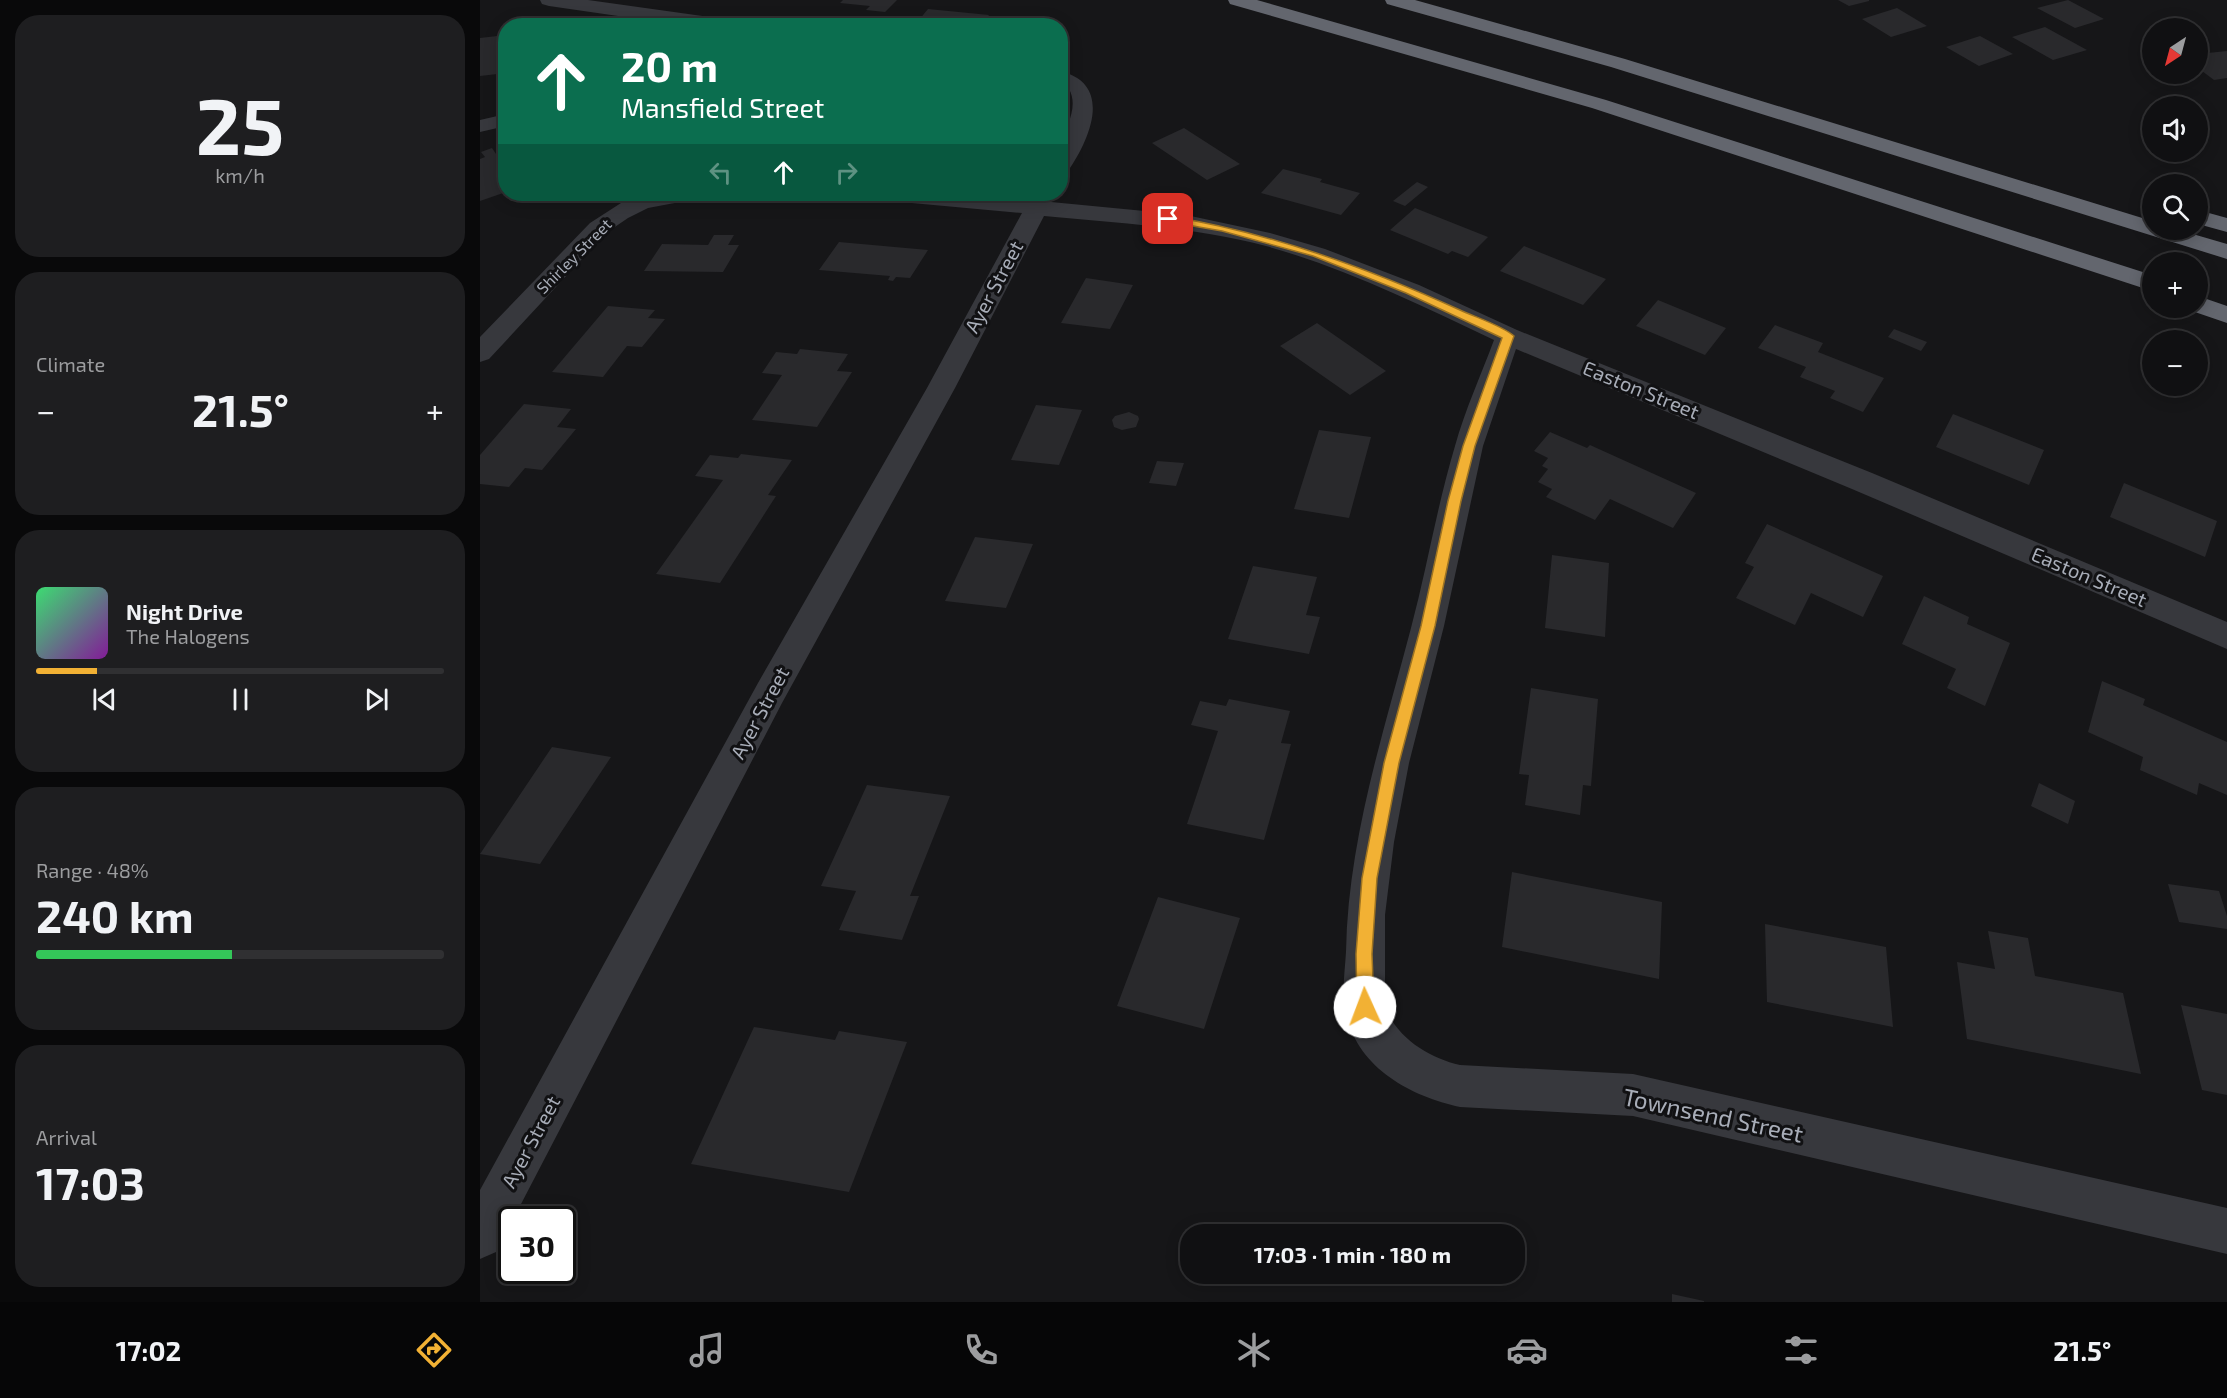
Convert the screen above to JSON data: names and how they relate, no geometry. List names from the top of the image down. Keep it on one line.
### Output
{"streets":{"street":["Shirley Street","Ayer Street","Easton Street","Townsend Street"]},"crossings":[["Easton Street","Townsend Street"]],"north":"bottom left","page":{"tile":[["25","km/h"],"Climate",["Range · 48%","240 km"],["Arrival","17:03"]],"map_buttons":["+","−"],"turn":["20 m","Mansfield Street"],"heat":["−","21.5°","+"],"song":["Night Drive","The Halogens"],"limit":"30","trip":"17:03 · 1 min · 180 m","tabs":["17:02","21.5°"]}}
